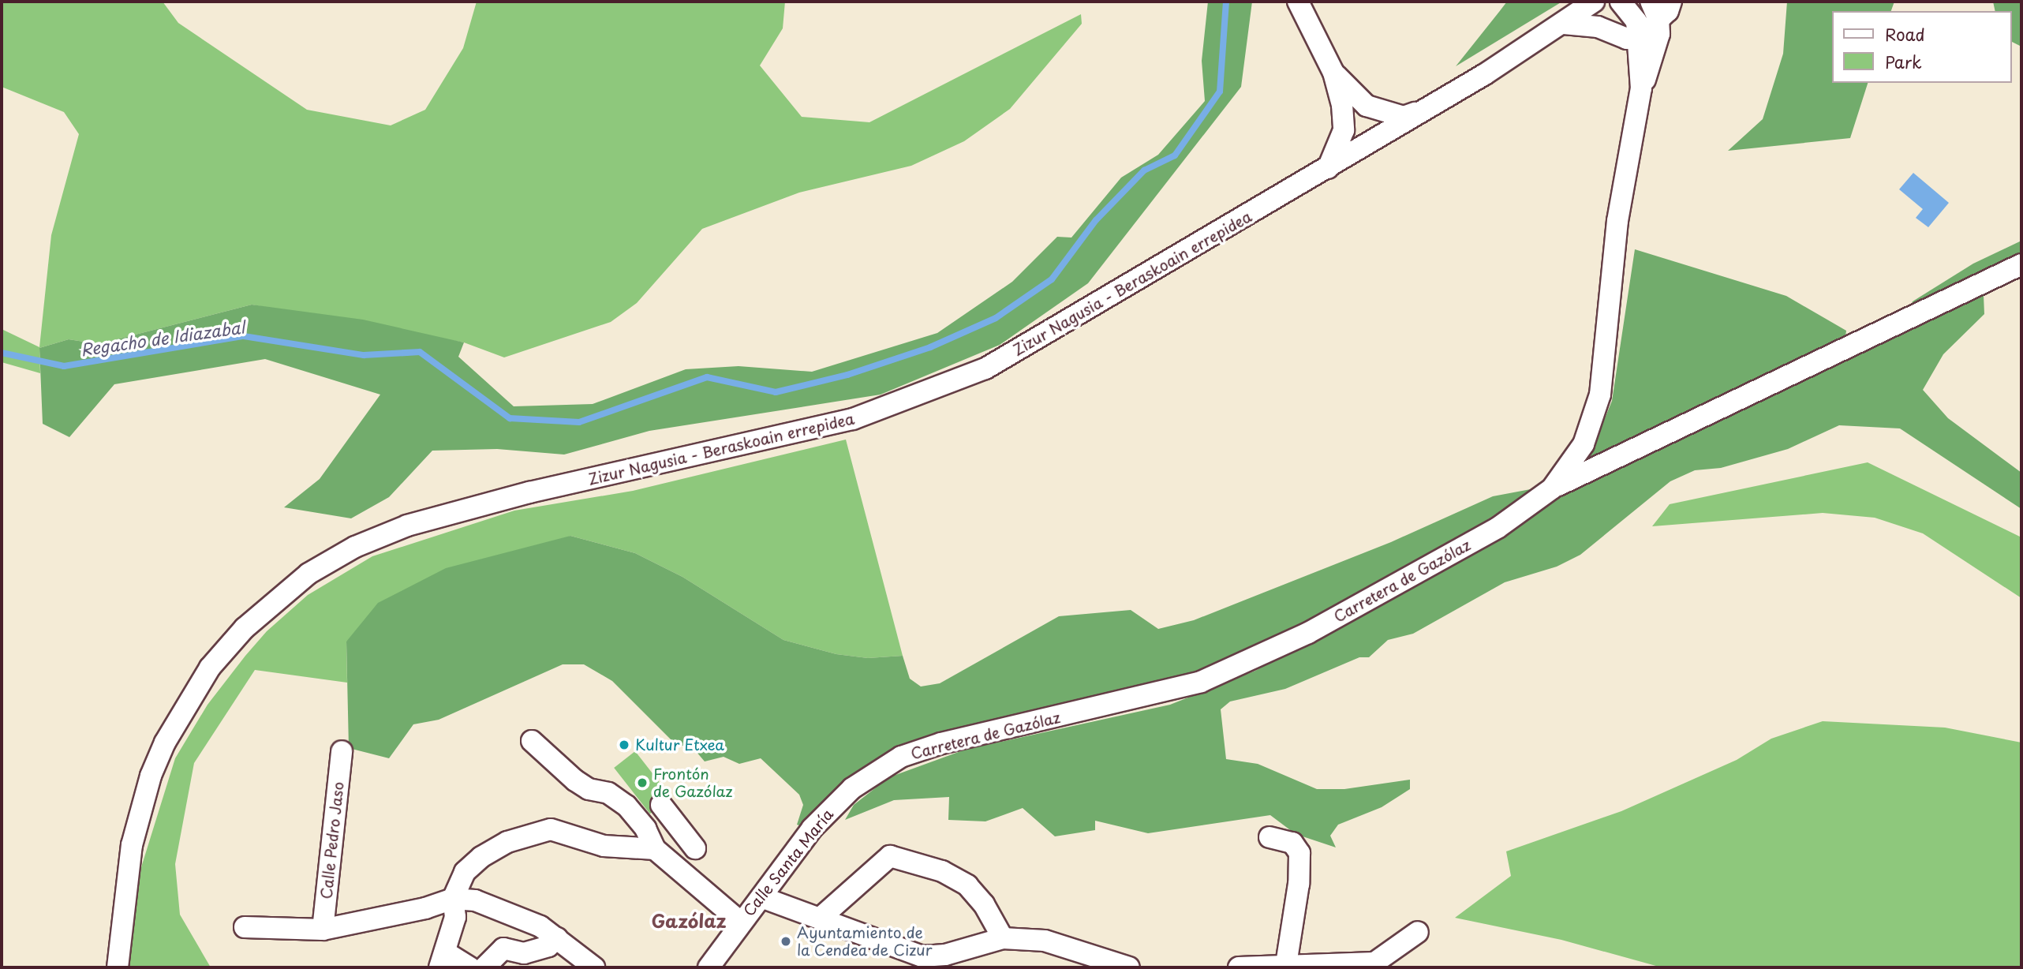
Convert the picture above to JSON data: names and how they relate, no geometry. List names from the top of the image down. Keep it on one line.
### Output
{"streets":{"street":["Zizur Nagusia - Beraskoain errepidea","Carretera de Gazólaz","Calle Pedro Jaso","Calle Santa María"]},"crossings":[["Carretera de Gazólaz","Calle Santa María"]],"districts":["Gazólaz"],"water":["Regacho de Idiazabal"],"places":["Kultur Etxea","Frontón de Gazólaz","Ayuntamiento de la Cendea de Cizur"],"legend":["Road","Park"]}
